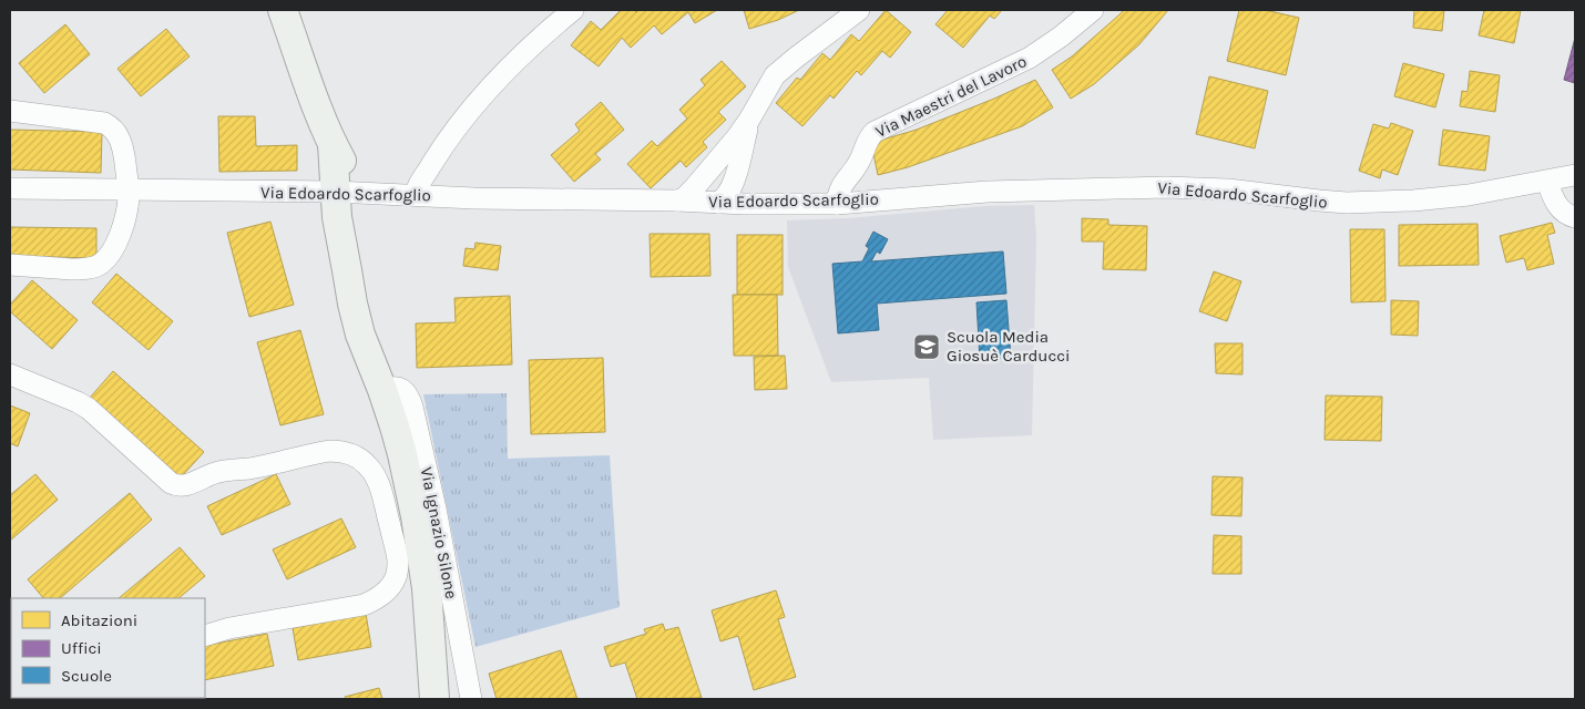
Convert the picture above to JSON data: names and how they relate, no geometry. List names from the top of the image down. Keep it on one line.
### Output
{"streets":{"street":["Via Maestri del Lavoro","Via Edoardo Scarfoglio","Via Ignazio Silone"]},"crossings":[["Via Maestri del Lavoro","Via Edoardo Scarfoglio"],["Via Edoardo Scarfoglio","Via Ignazio Silone"]],"places":{"school or university":["Scuola Media Giosuè Carducci"]},"legend":["Abitazioni","Uffici","Scuole"]}
